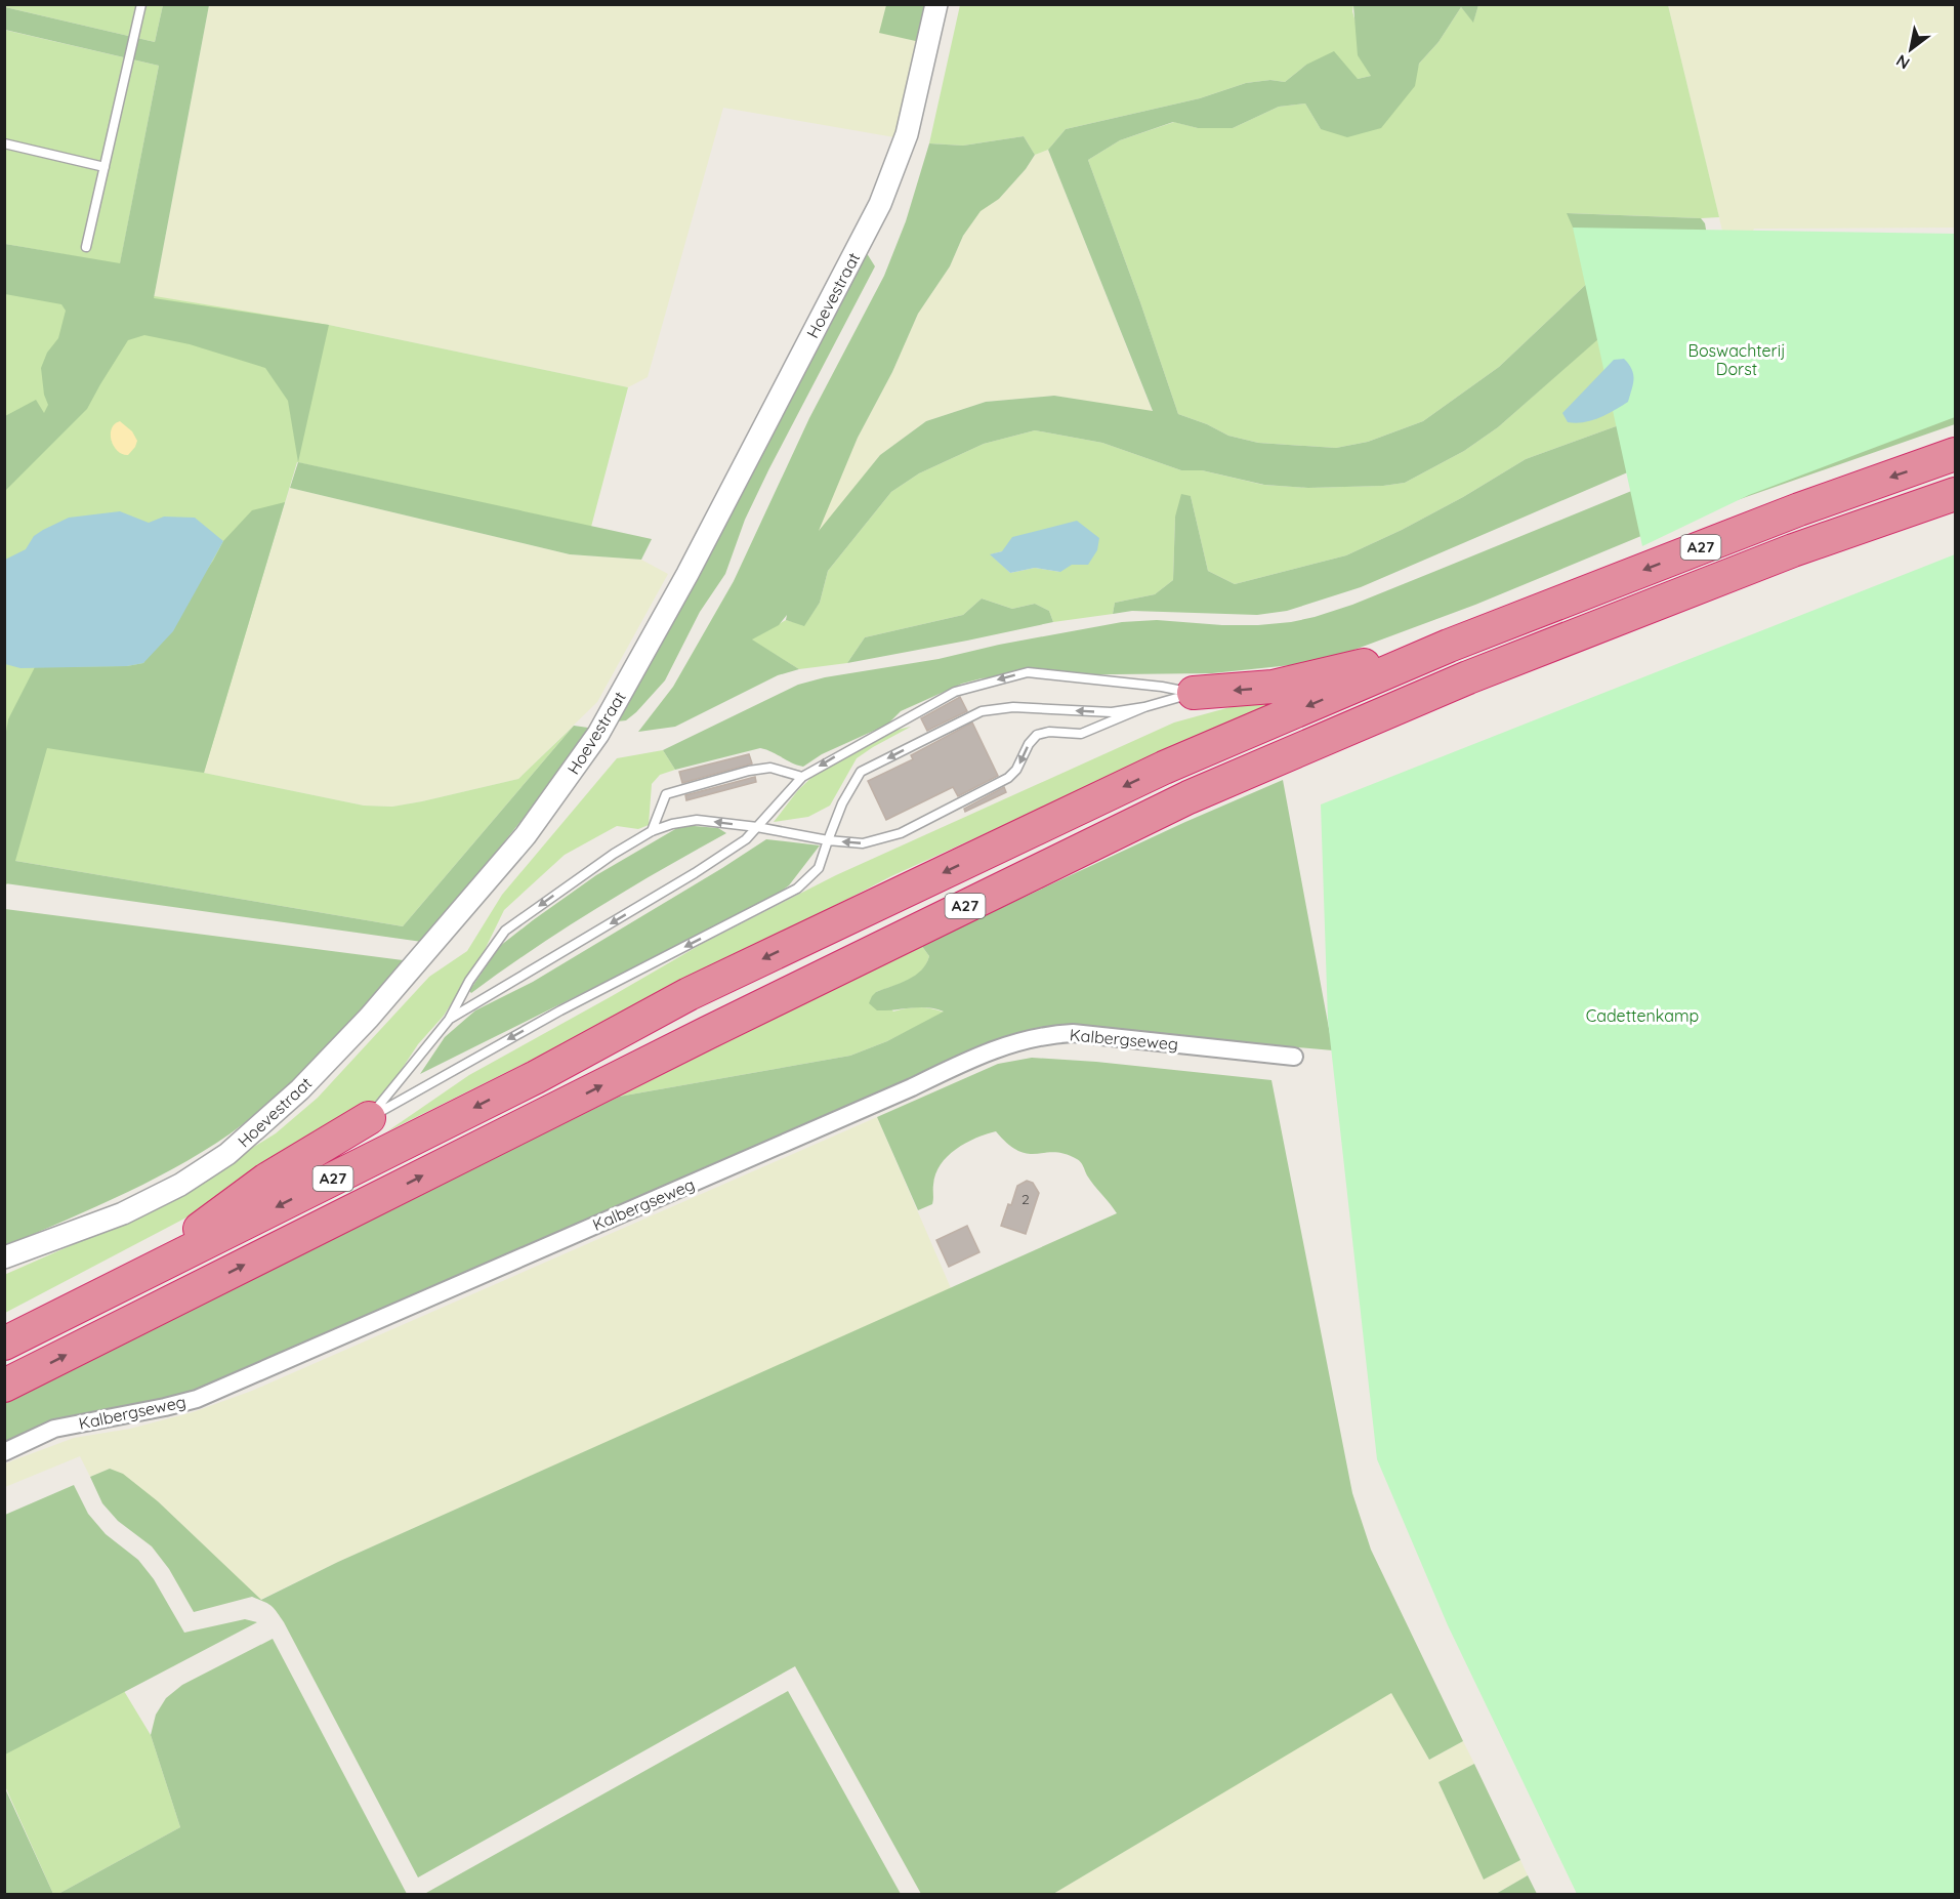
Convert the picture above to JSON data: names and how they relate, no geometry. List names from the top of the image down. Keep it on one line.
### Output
{"streets":{"highway":["A27"],"street":["Hoevestraat","Kalbergseweg"]},"parks":["Boswachterij Dorst","Cadettenkamp"],"house_numbers":["2"],"north":"bottom left"}
